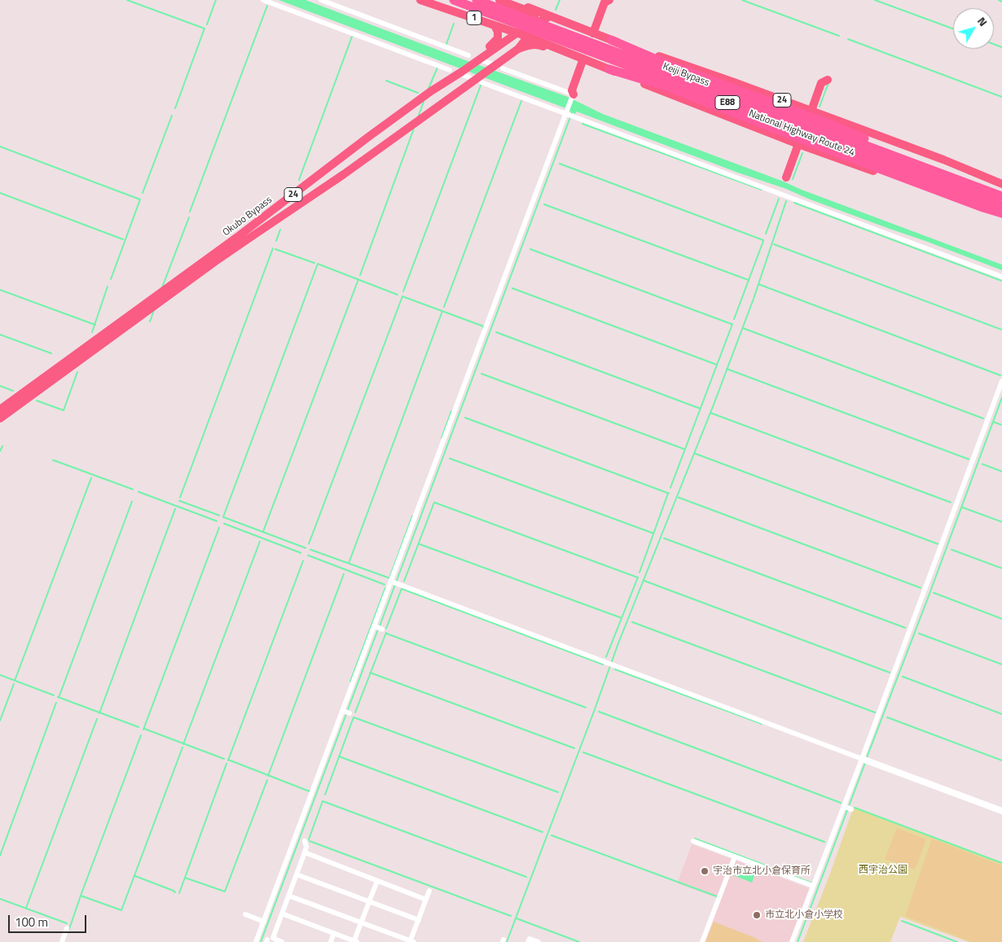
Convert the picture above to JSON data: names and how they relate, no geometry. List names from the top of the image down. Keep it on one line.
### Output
{"streets":{"highway":["1","Keiji Bypass","24","E88","National Highway Route 24","Okubo Bypass"]},"crossings":[["1","National Highway Route 24"],["1","Okubo Bypass"],["24","Okubo Bypass"],["National Highway Route 24","Okubo Bypass"]],"parks":["西宇治公園"],"places":["宇治市立北小倉保育所","市立北小倉小学校"],"scale_bar":"100 m","north":"top right"}
